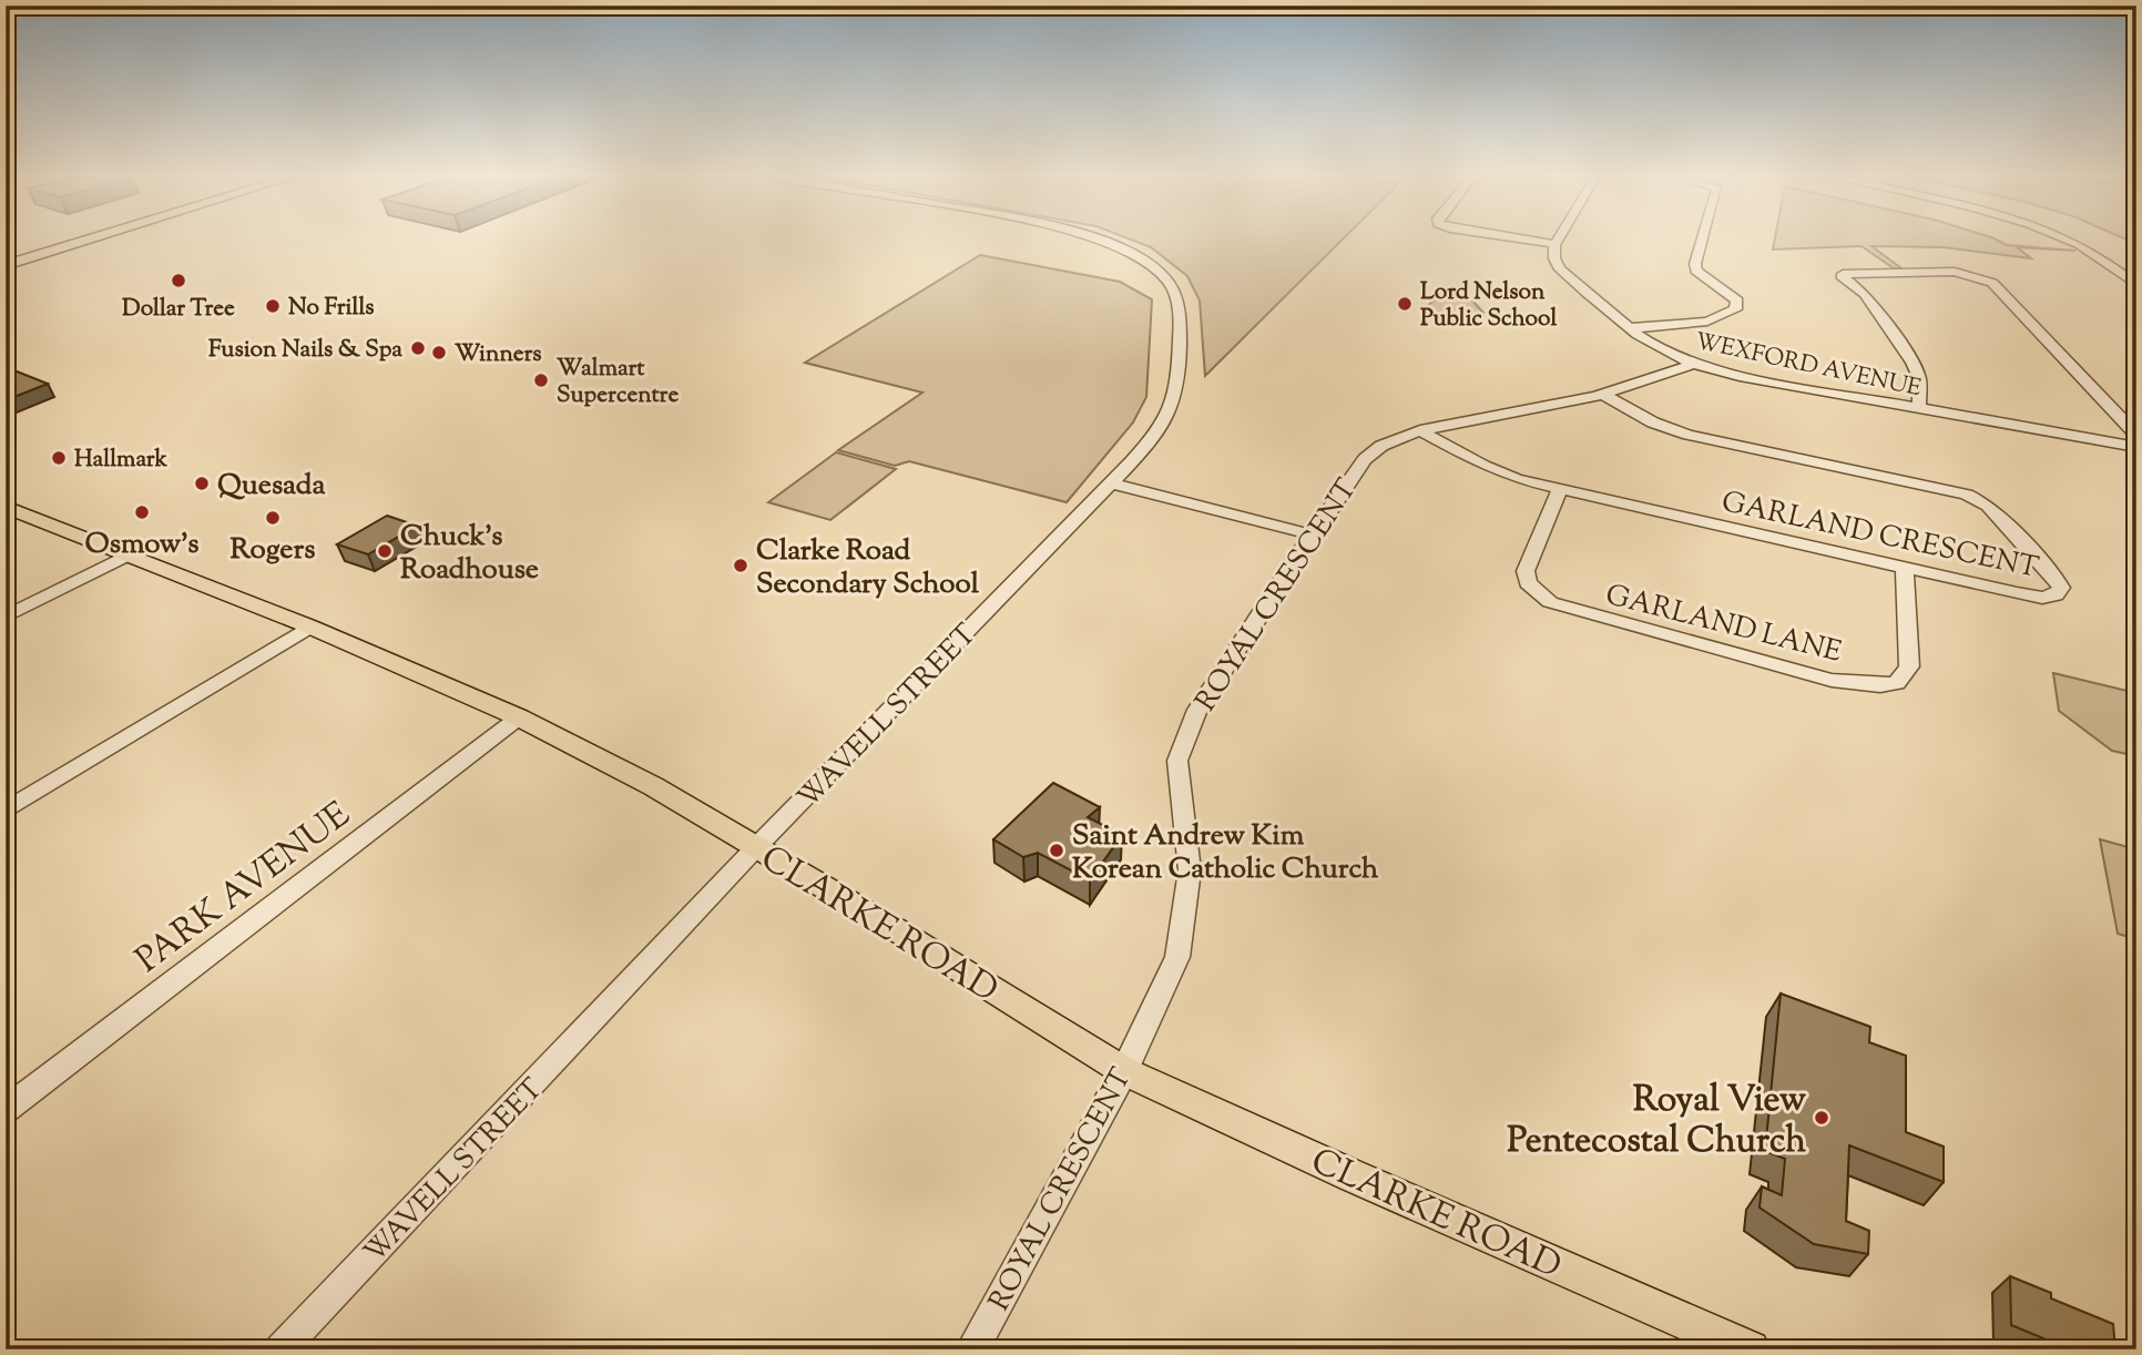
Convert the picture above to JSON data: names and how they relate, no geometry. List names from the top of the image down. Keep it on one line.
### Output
{"streets":{"main road":["CLARKE ROAD"],"street":["WEXFORD AVENUE","GARLAND CRESCENT","ROYAL CRESCENT","GARLAND LANE","WAVELL STREET","PARK AVENUE"]},"crossings":[["WEXFORD AVENUE","ROYAL CRESCENT"],["GARLAND CRESCENT","ROYAL CRESCENT"],["GARLAND CRESCENT","GARLAND LANE"],["ROYAL CRESCENT","CLARKE ROAD"],["WAVELL STREET","CLARKE ROAD"],["PARK AVENUE","CLARKE ROAD"]],"places":["Dollar Tree","Lord Nelson Public School","No Frills","Fusion Nails & Spa","Winners","Walmart Supercentre","Hallmark","Quesada","Osmow's","Rogers","Chuck's Roadhouse","Clarke Road Secondary School","Saint Andrew Kim Korean Catholic Church","Royal View Pentecostal Church"]}
